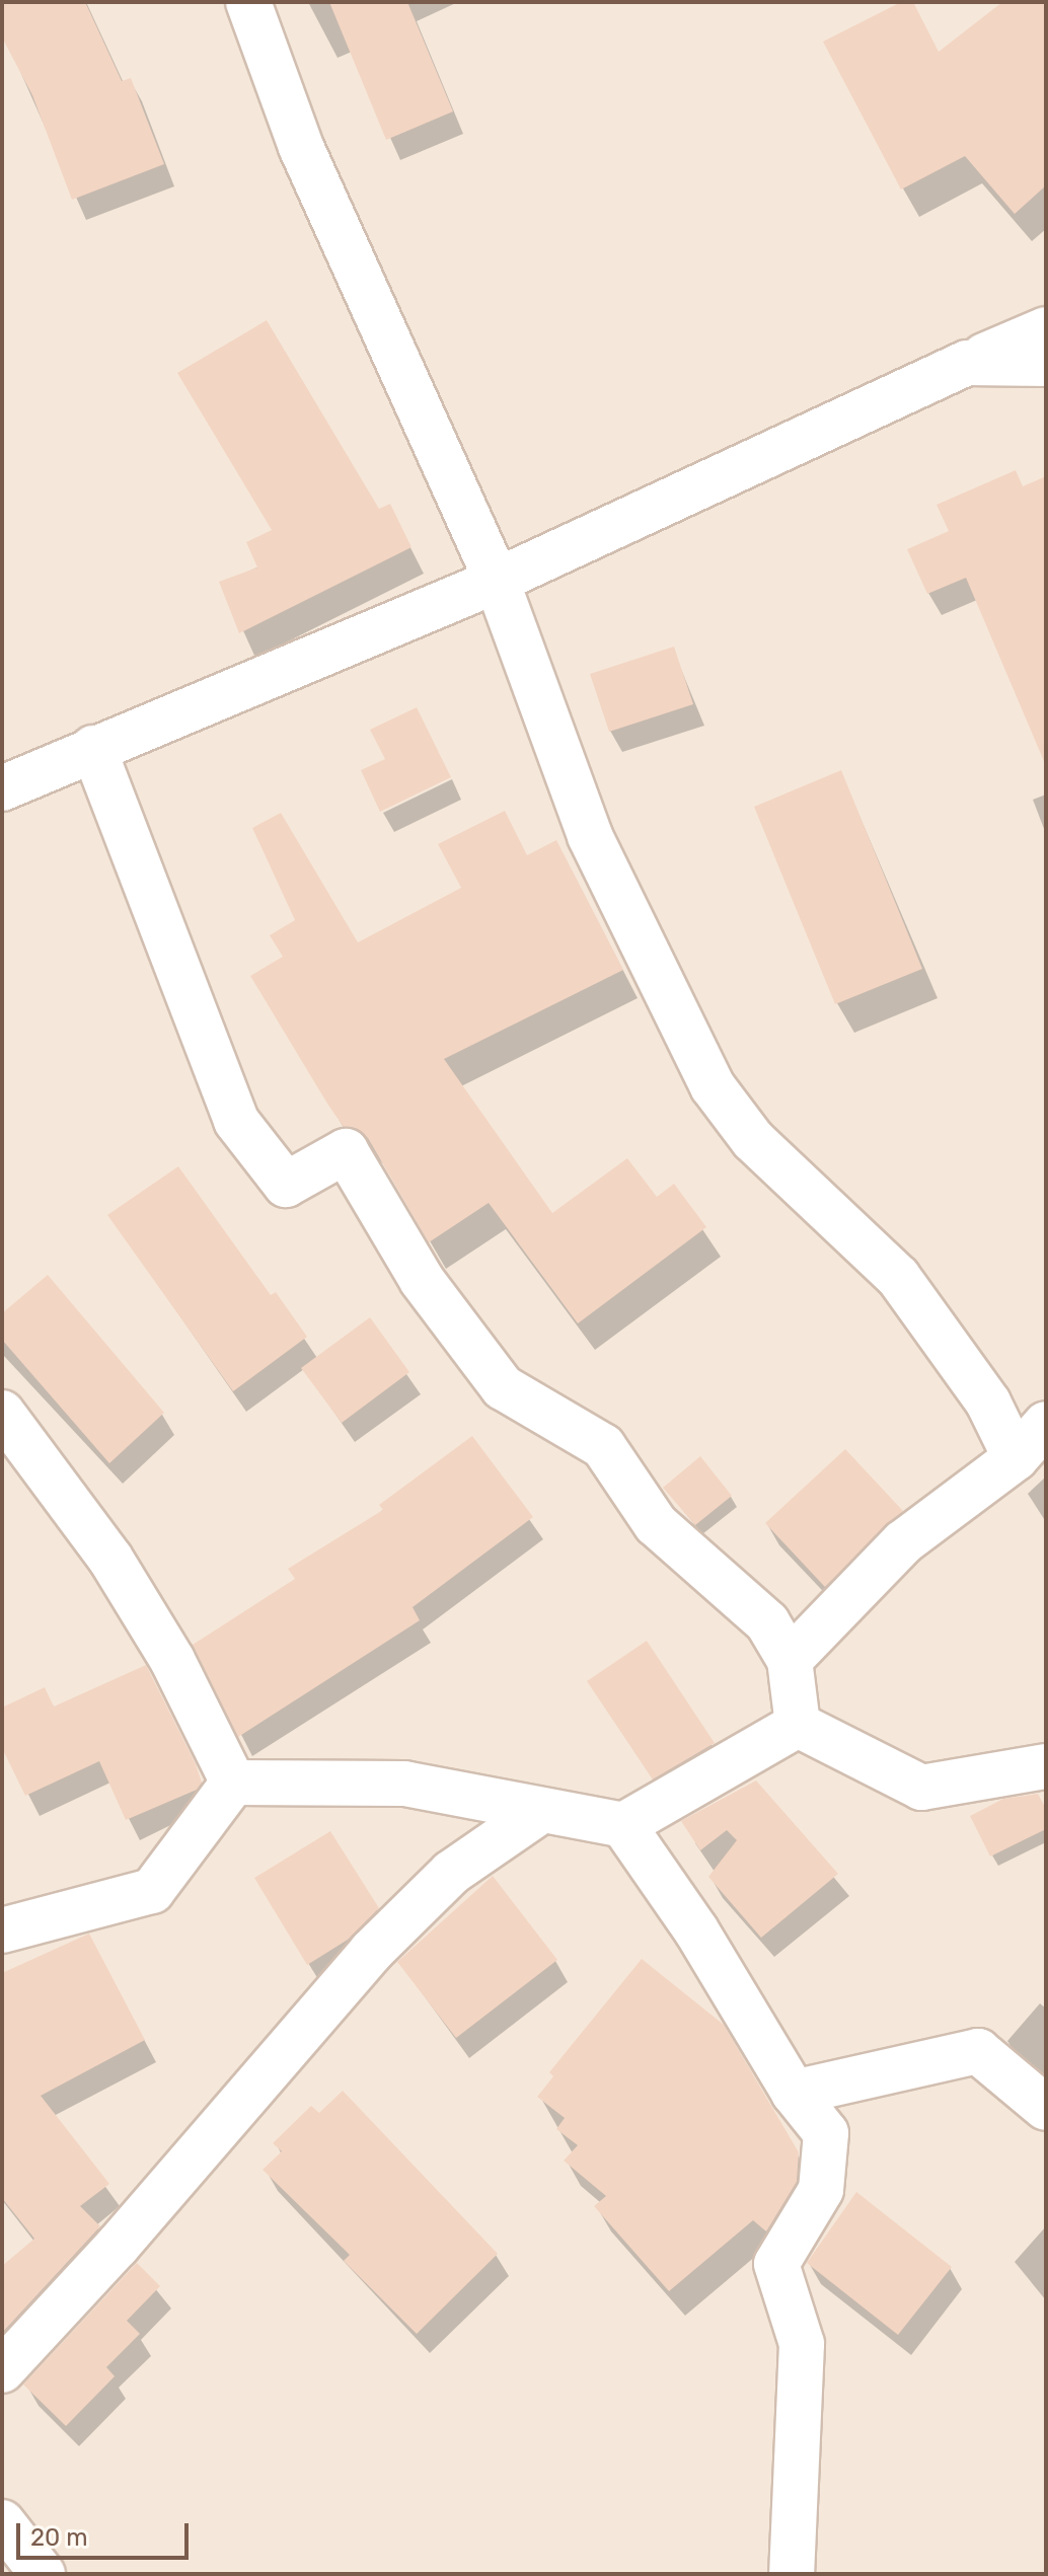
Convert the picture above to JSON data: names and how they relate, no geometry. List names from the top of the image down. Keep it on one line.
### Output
{"scale_bar":"20 m"}
